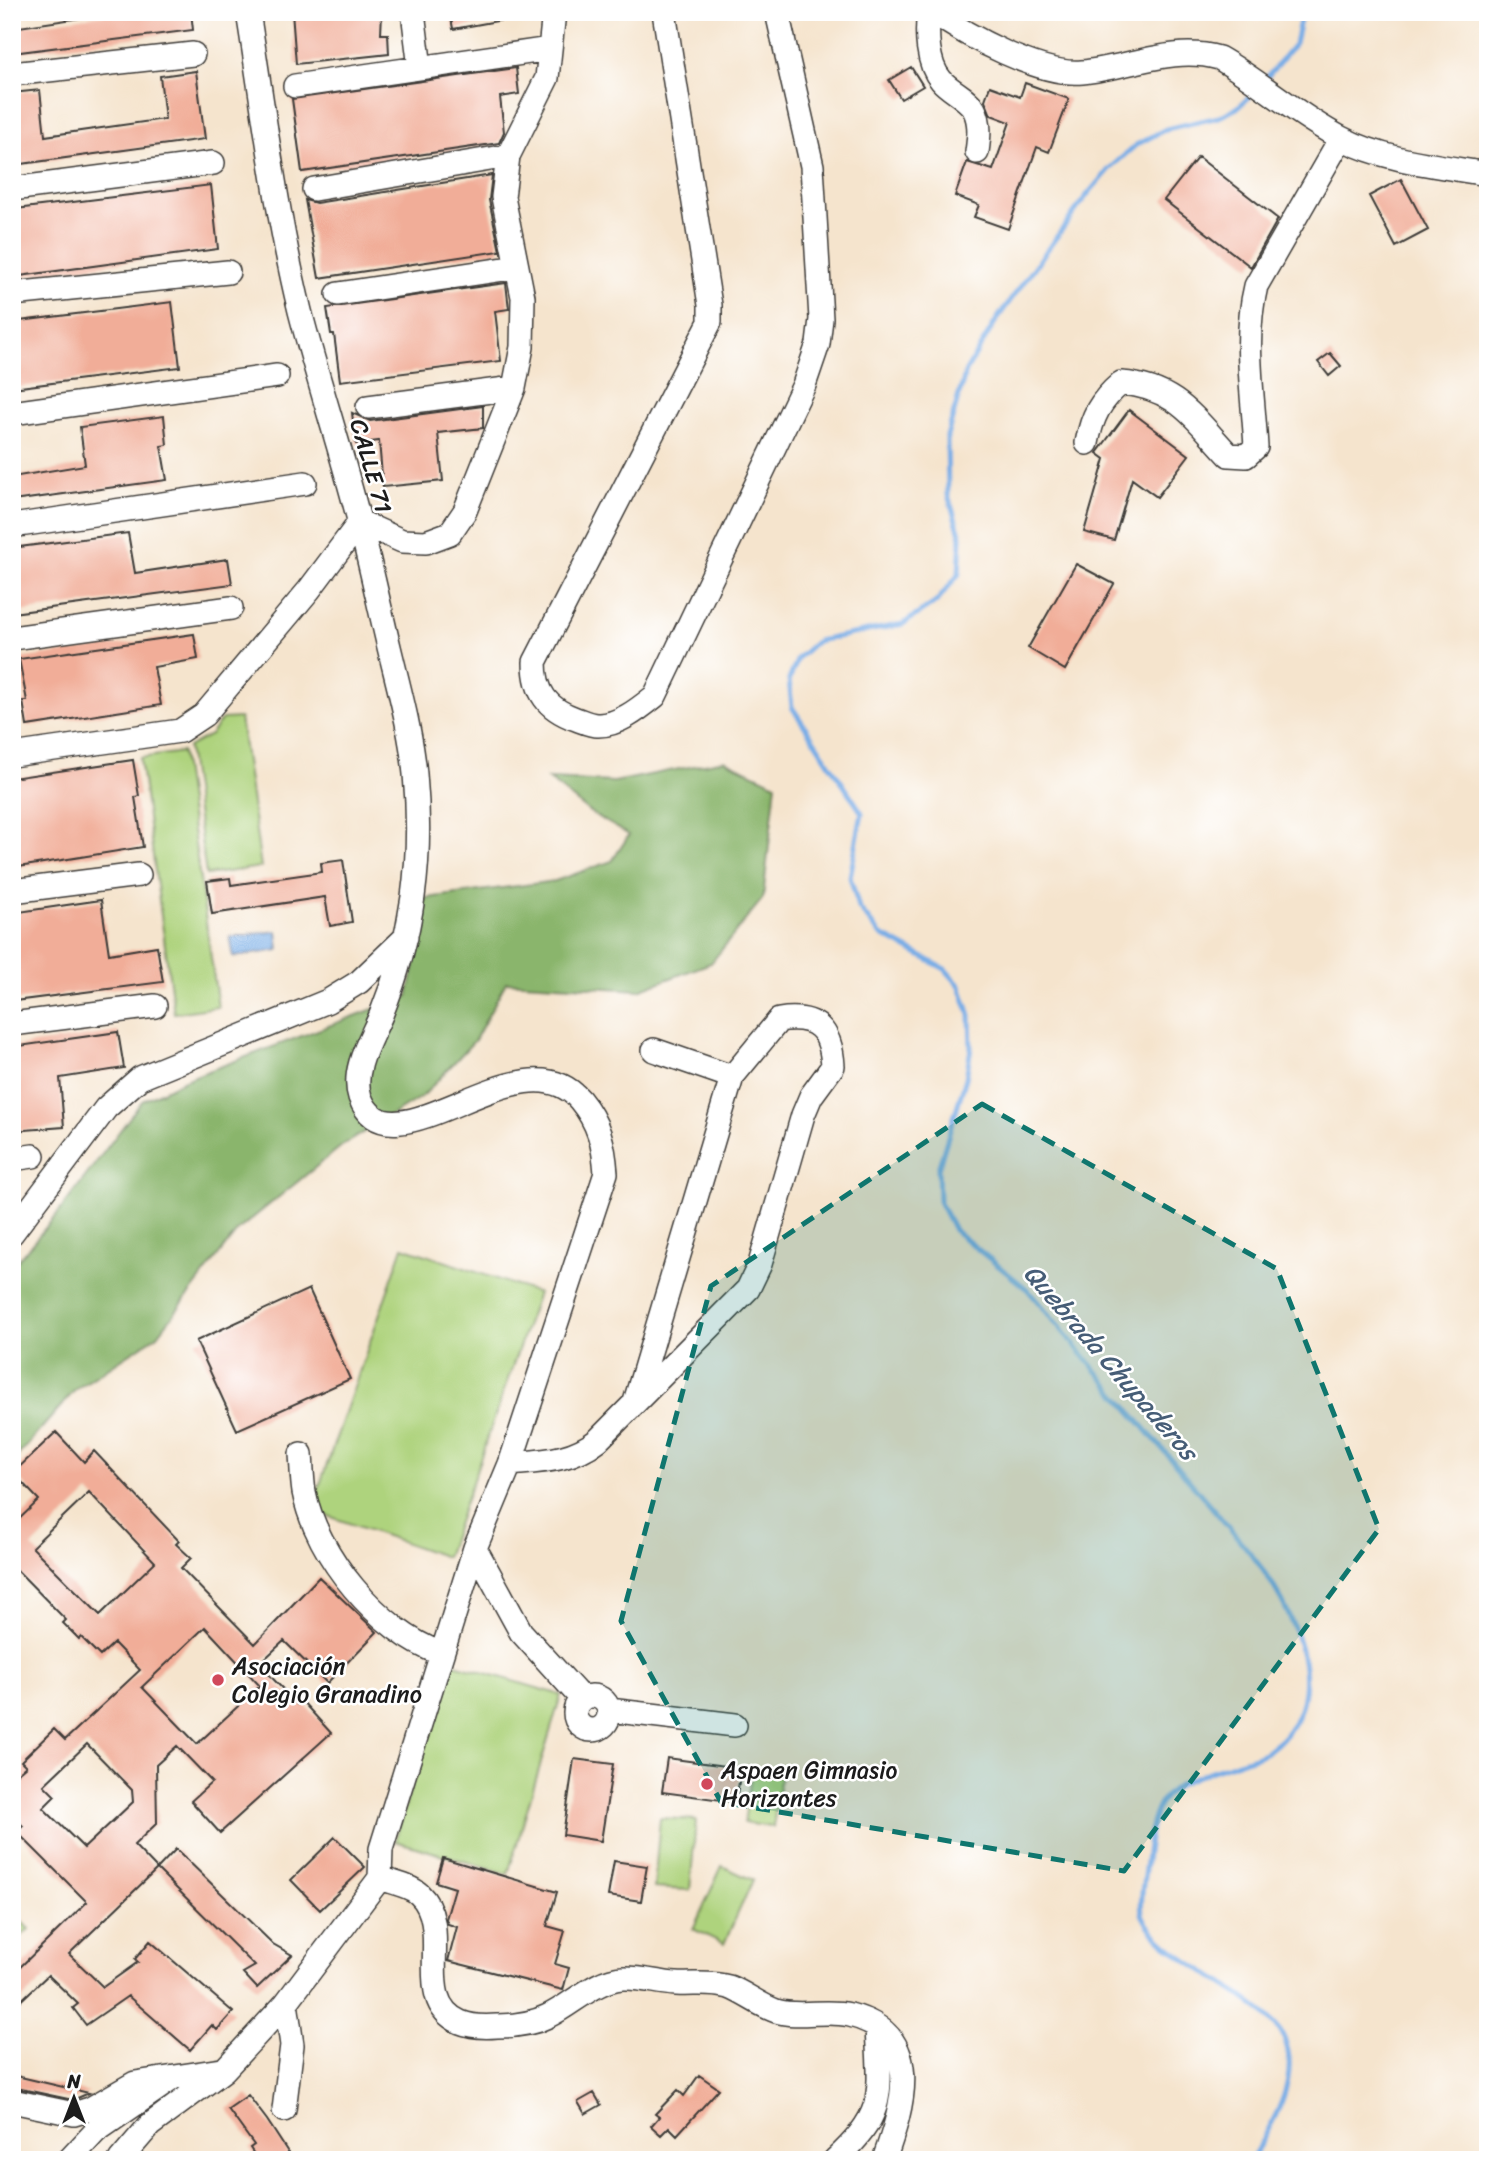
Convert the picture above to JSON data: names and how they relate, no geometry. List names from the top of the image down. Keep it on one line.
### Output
{"streets":{"street":["CALLE 71"]},"water":["Quebrada Chupaderos"],"places":["Asociación Colegio Granadino","Aspaen Gimnasio Horizontes"],"north":"top"}
